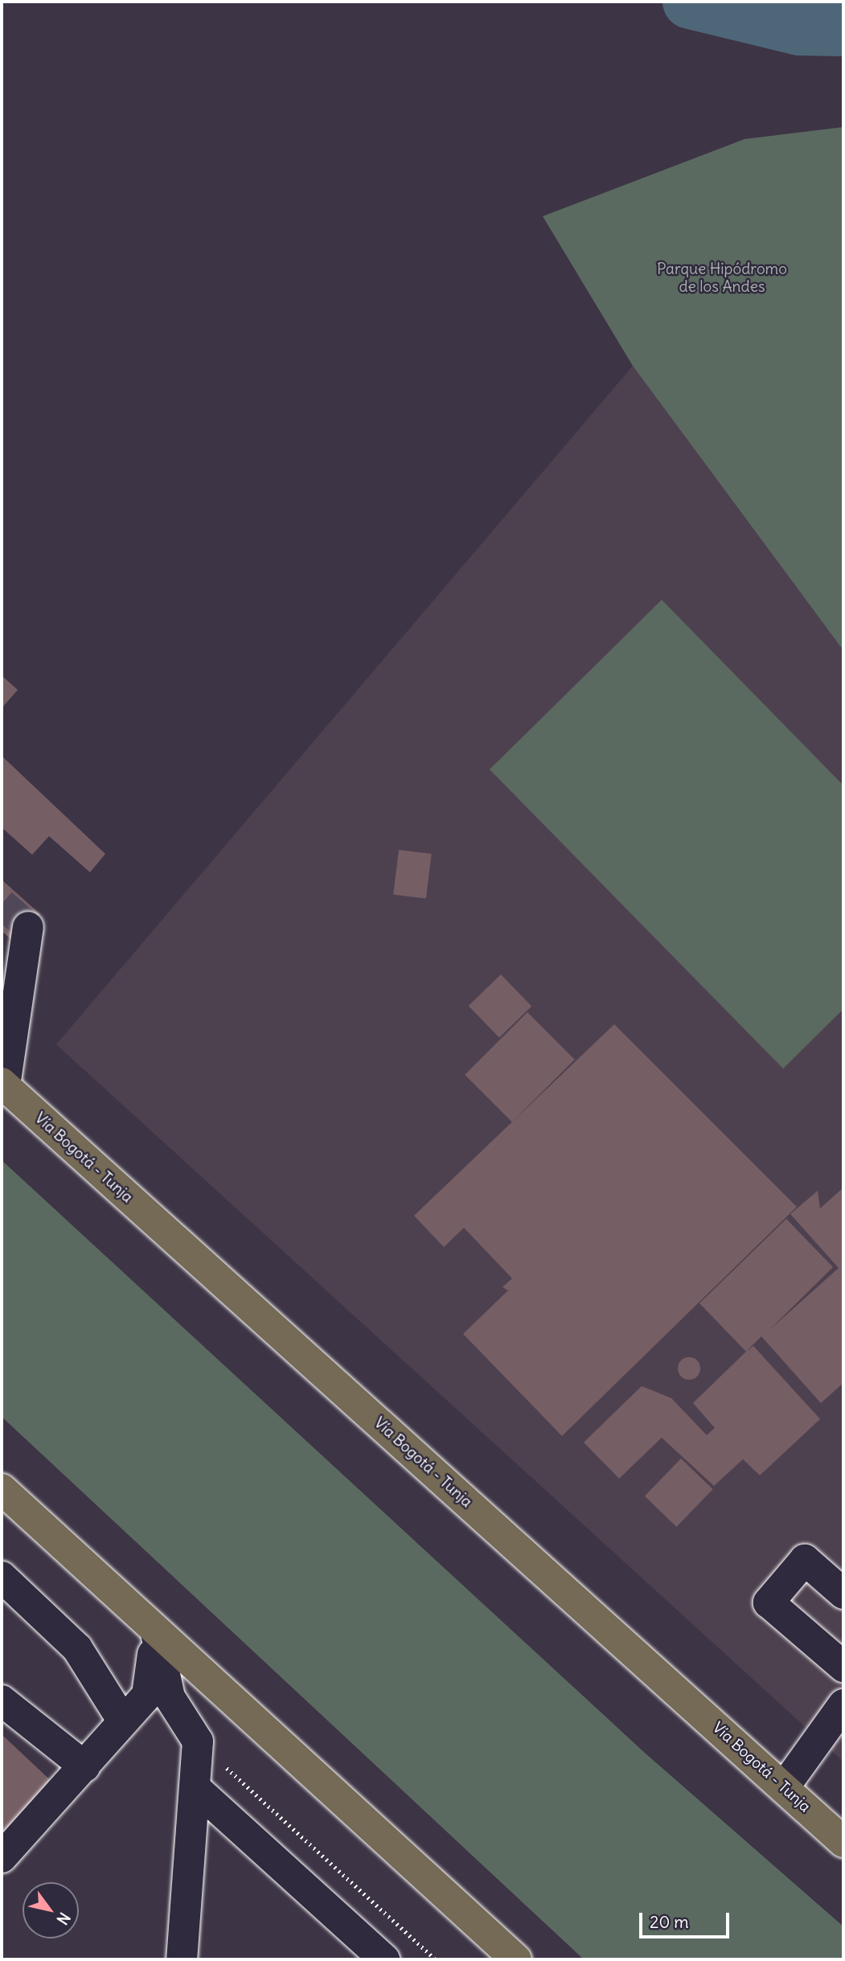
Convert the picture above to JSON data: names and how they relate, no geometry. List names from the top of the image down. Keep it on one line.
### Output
{"streets":{"highway":["Vía Bogotá - Tunja"]},"parks":["Parque Hipódromo de los Andes"],"scale_bar":"20 m","north":"bottom right"}
